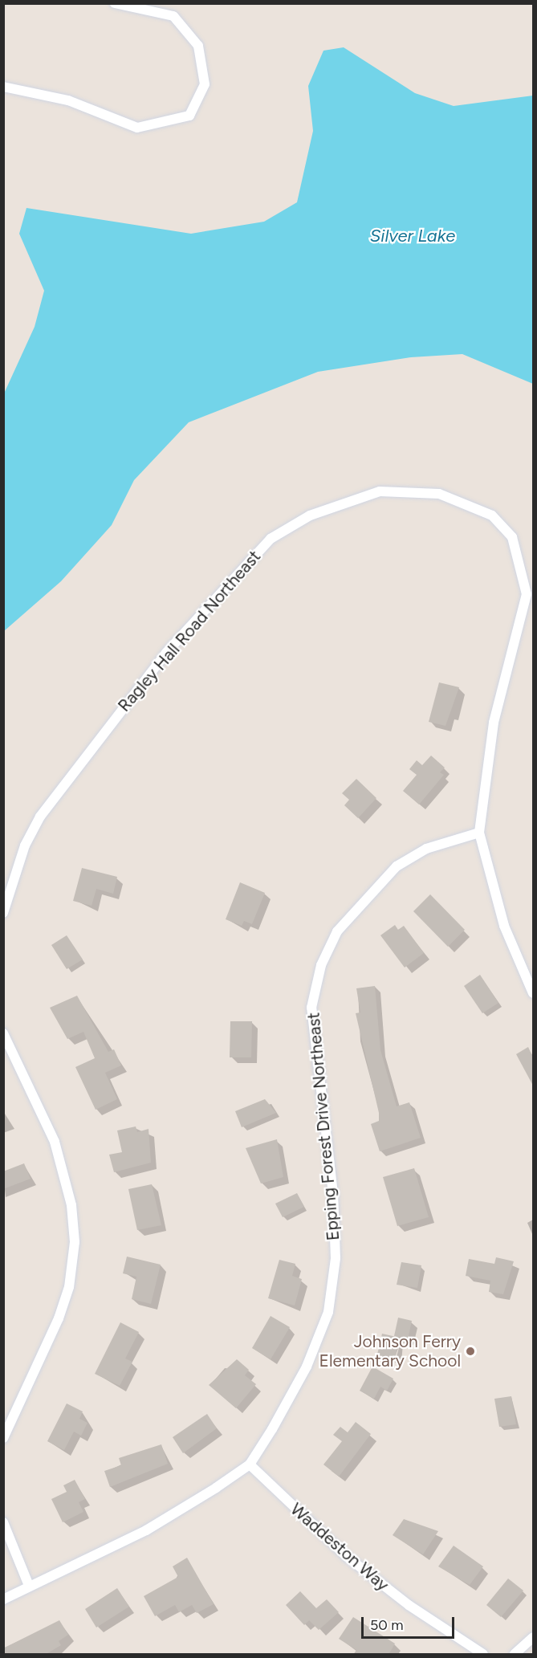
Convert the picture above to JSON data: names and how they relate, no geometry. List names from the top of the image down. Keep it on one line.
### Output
{"streets":{"street":["Ragley Hall Road Northeast","Epping Forest Drive Northeast","Waddeston Way"]},"crossings":[["Ragley Hall Road Northeast","Epping Forest Drive Northeast"],["Epping Forest Drive Northeast","Waddeston Way"]],"water":["Silver Lake"],"places":["Johnson Ferry Elementary School"],"scale_bar":"50 m"}
